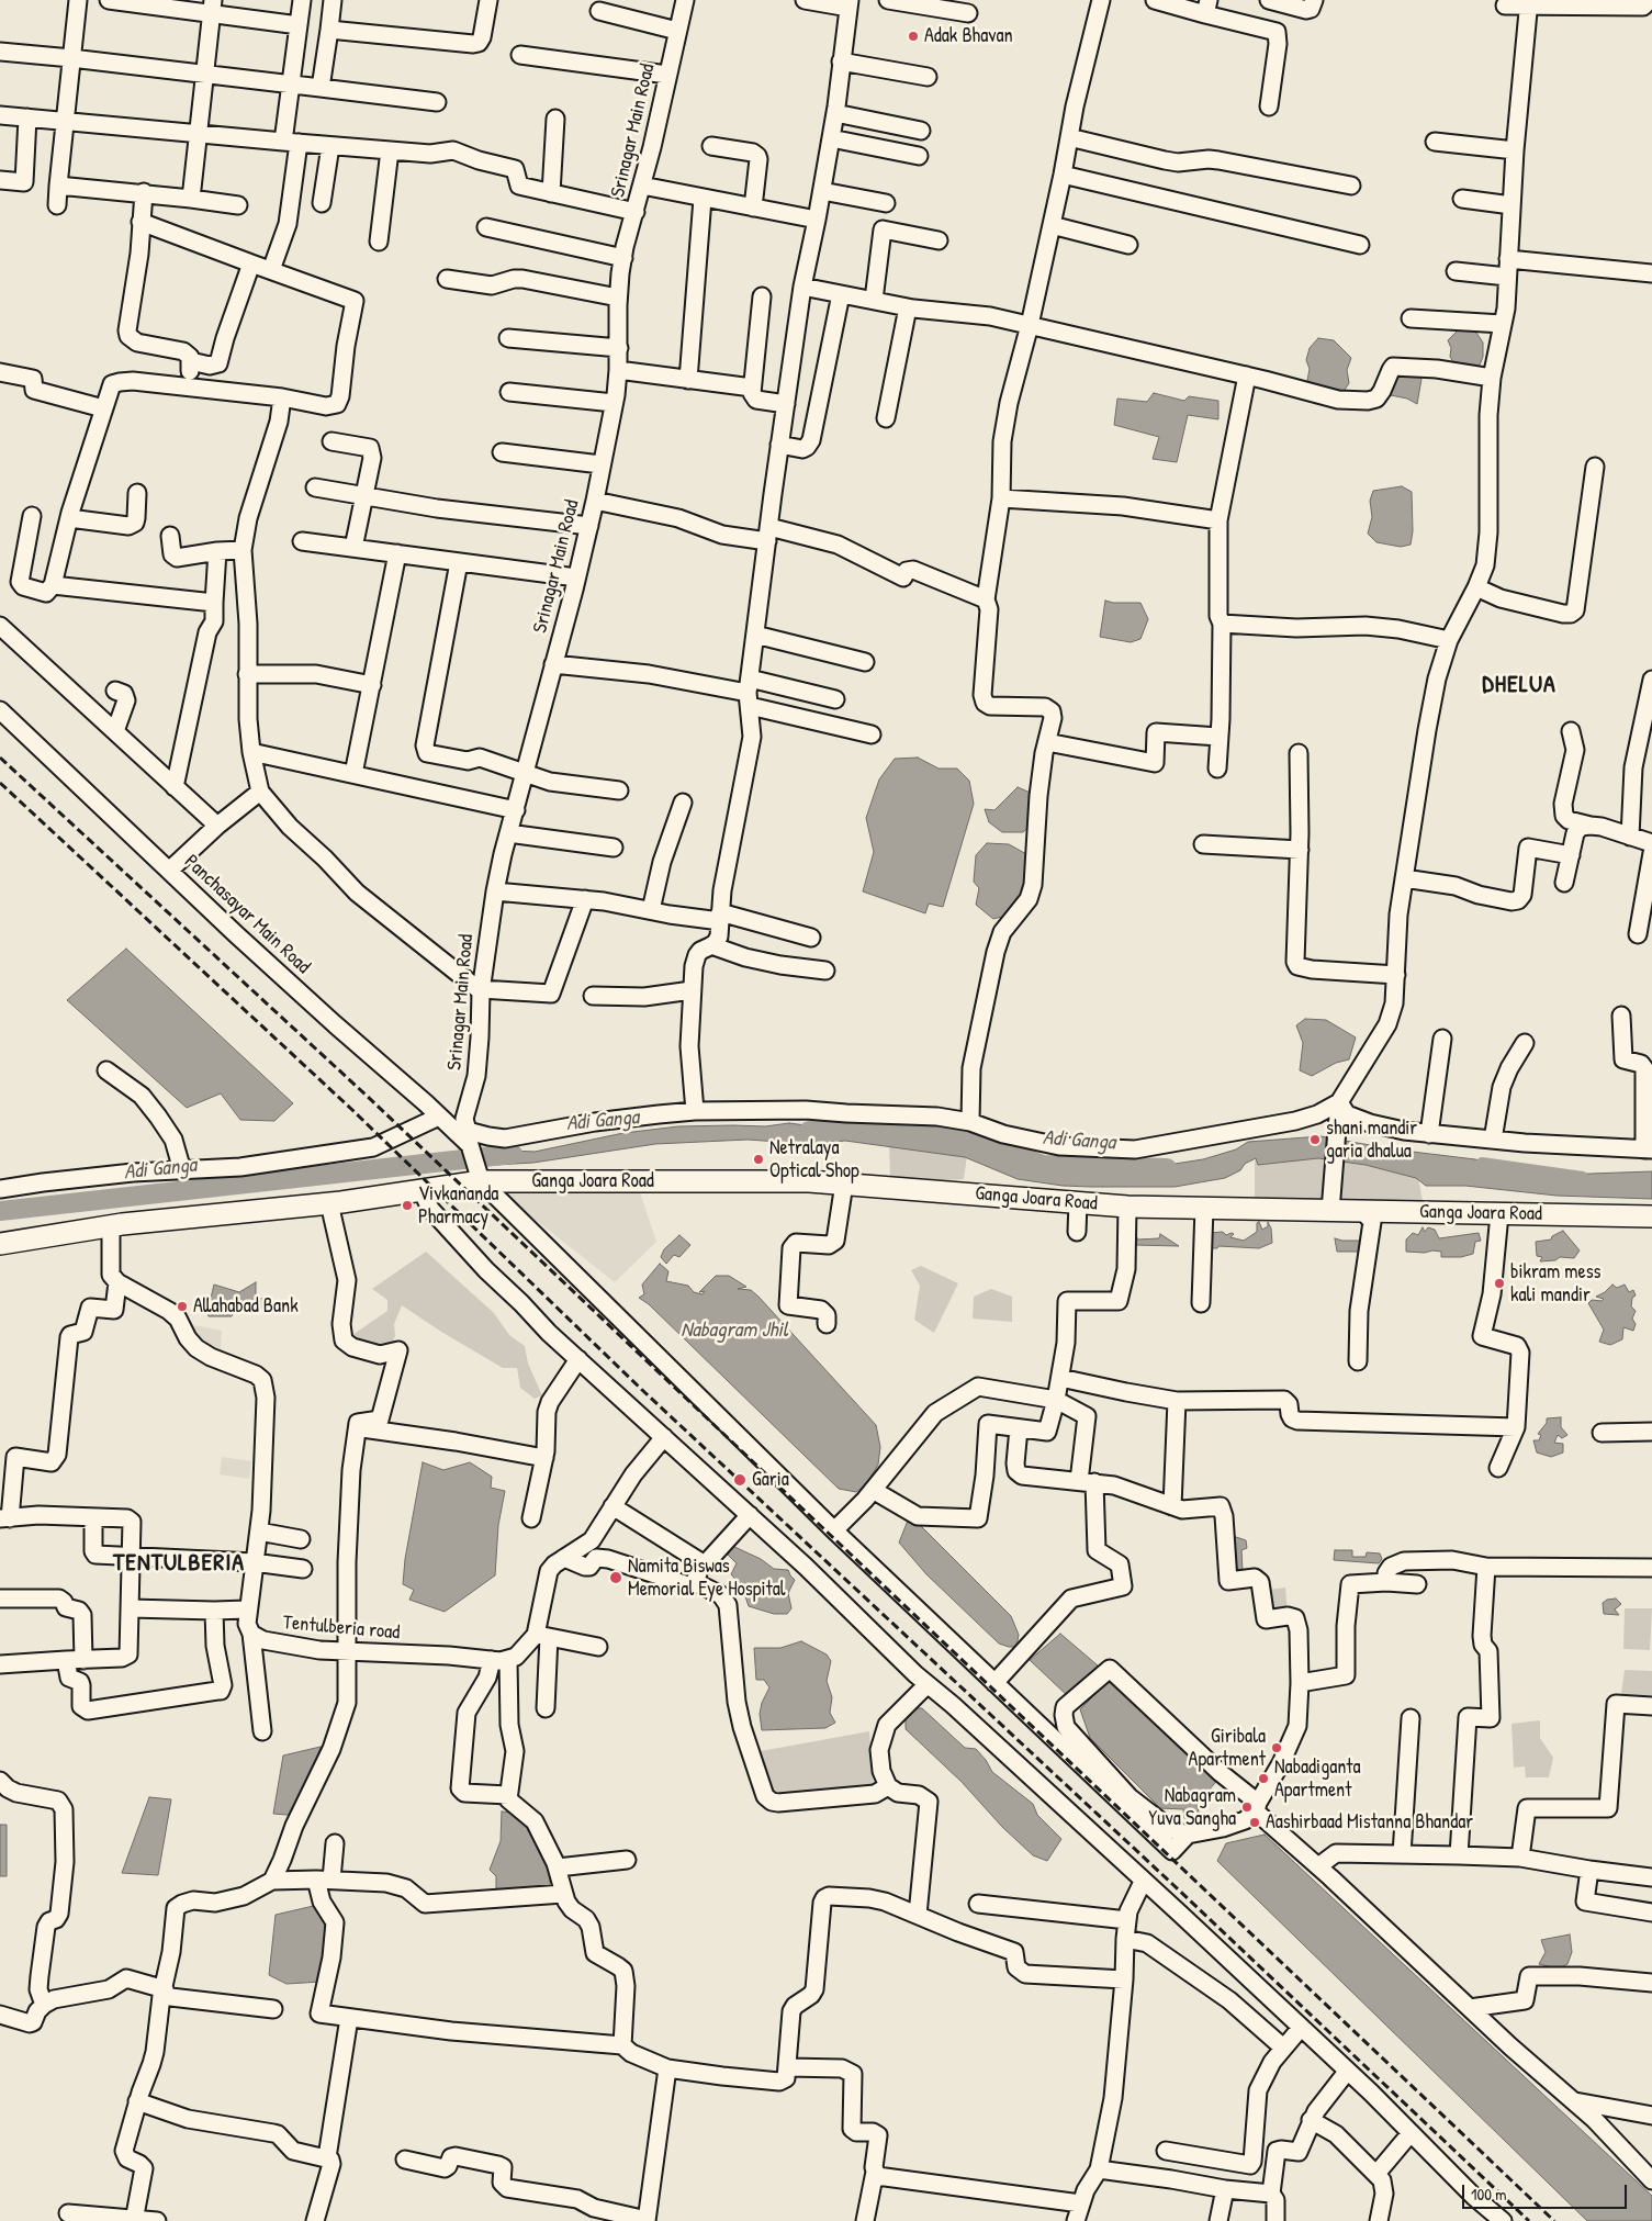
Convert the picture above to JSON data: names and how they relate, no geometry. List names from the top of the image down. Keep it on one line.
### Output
{"streets":{"main road":["Ganga Joara Road"],"street":["Srinagar Main Road","Panchasayar Main Road","Tentulberia road"]},"crossings":[["Srinagar Main Road","Panchasayar Main Road"]],"districts":["DHELUA","TENTULBERIA"],"water":["Adi Ganga","Nabagram Jhil"],"places":["Adak Bhavan","shani mandir garia dhalua","Netralaya Optical Shop","Vivkananda Pharmacy","bikram mess kali mandir","Allahabad Bank","Garia","Namita Biswas Memorial Eye Hospital","Giribala Apartment","Nabadiganta Apartment","Nabagram Yuva Sangha","Aashirbaad Mistanna Bhandar"],"scale_bar":"100 m"}
